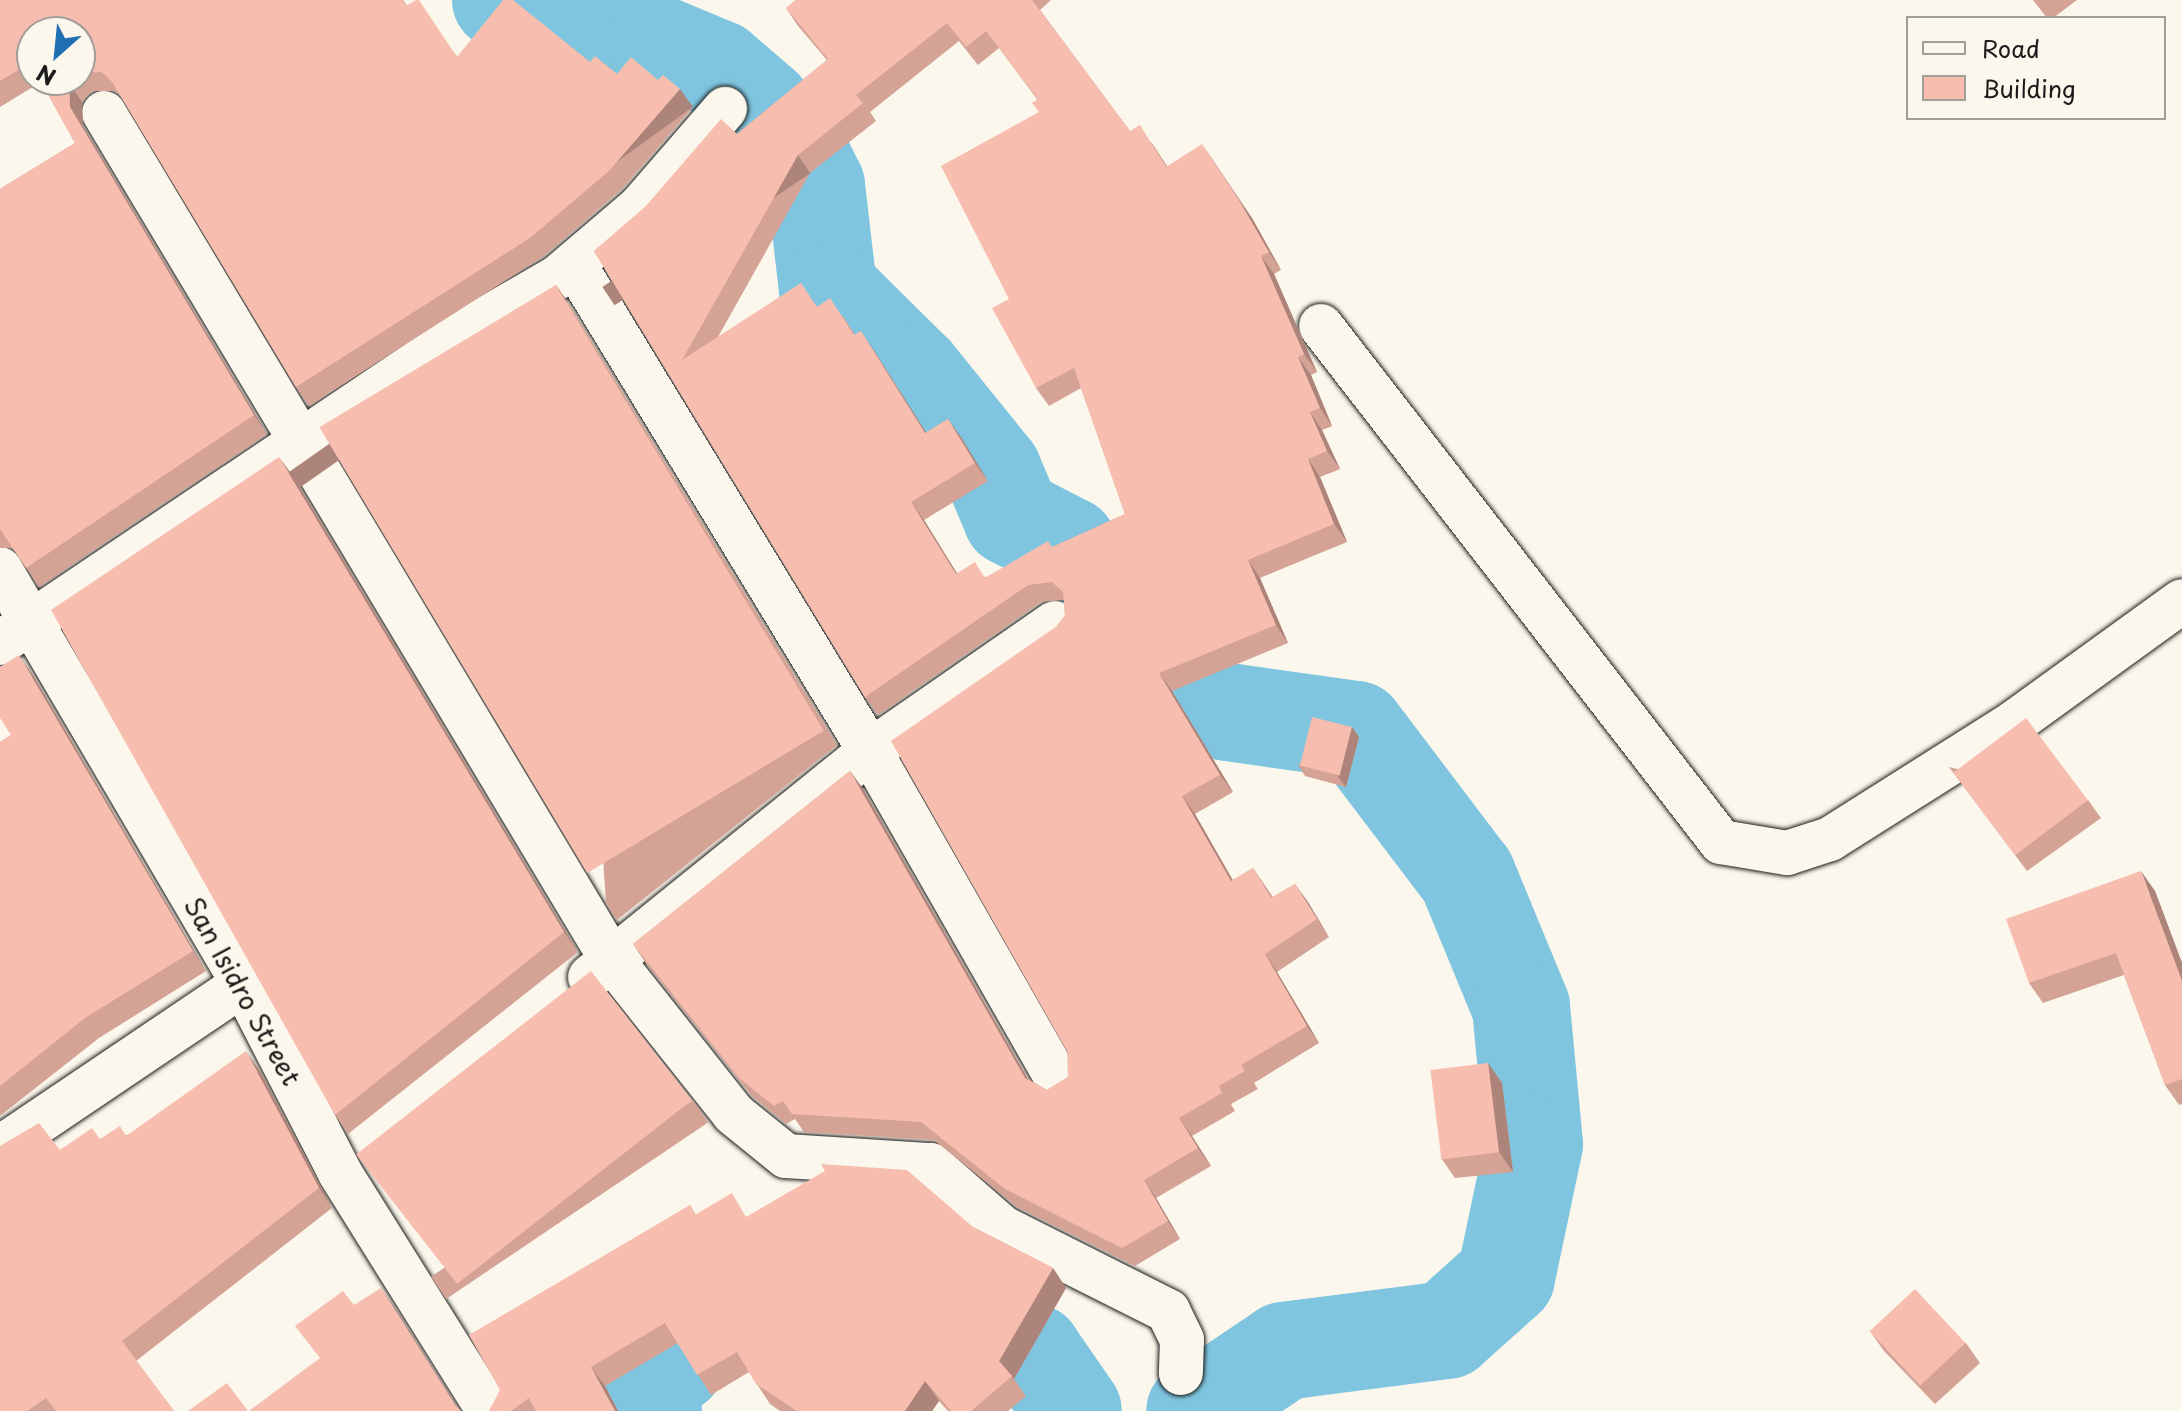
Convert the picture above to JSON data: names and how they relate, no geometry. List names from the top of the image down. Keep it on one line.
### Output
{"streets":{"street":["San Isidro Street"]},"legend":["Road","Building"],"north":"bottom left"}
